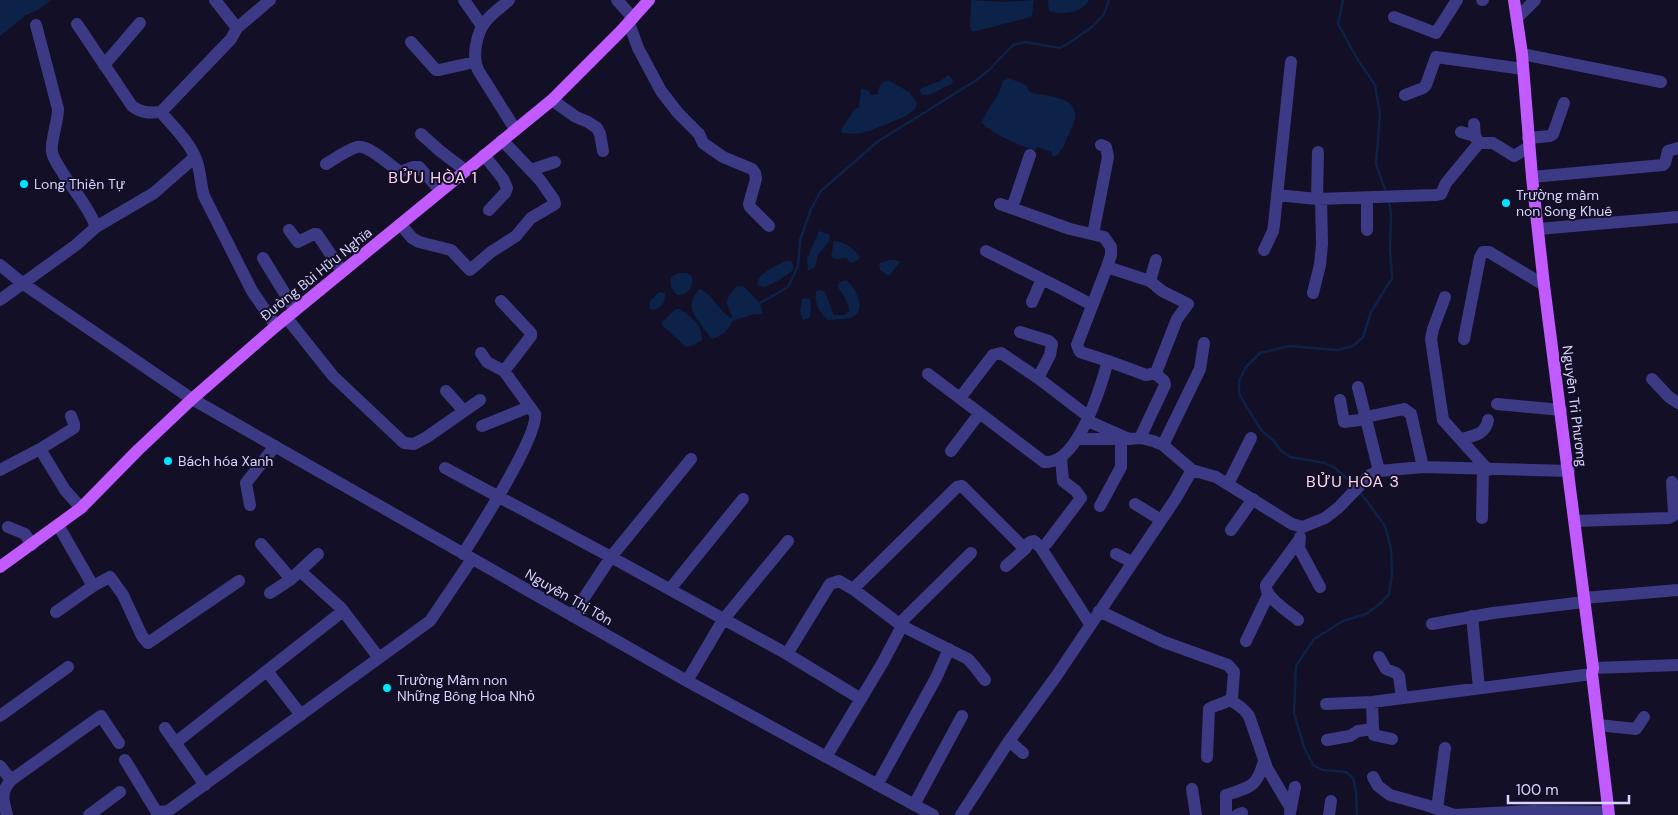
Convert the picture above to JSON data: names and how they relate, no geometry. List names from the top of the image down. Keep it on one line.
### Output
{"streets":{"main road":["Đường Bùi Hữu Nghĩa","Nguyễn Tri Phương"],"street":["Nguyễn Thị Tồn"]},"crossings":[["Đường Bùi Hữu Nghĩa","Nguyễn Thị Tồn"]],"districts":["BỬU HÒA 1","BỬU HÒA 3"],"places":["Long Thiền Tự","Trường mầm non Song Khuê","Bách hóa Xanh","Trường Mầm non Những Bông Hoa Nhỏ"],"scale_bar":"100 m"}
